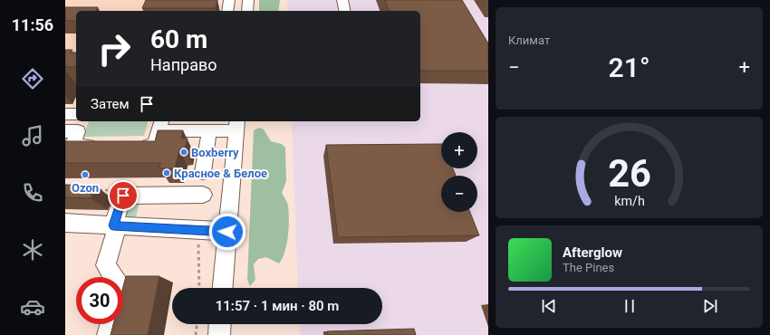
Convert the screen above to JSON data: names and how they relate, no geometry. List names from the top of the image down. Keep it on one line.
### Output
{"places":["Boxberry","Красное & Белое","Ozon"],"page":{"tabs":"11:56","tile":"Климат","turn":["60 m","Направо"],"heat":["−","21°","+"],"then":"Затем","map_buttons":["+","−"],"song":["Afterglow","The Pines"],"limit":"30","trip":"11:57 · 1 мин · 80 m","gauge":["26","km/h"]}}
